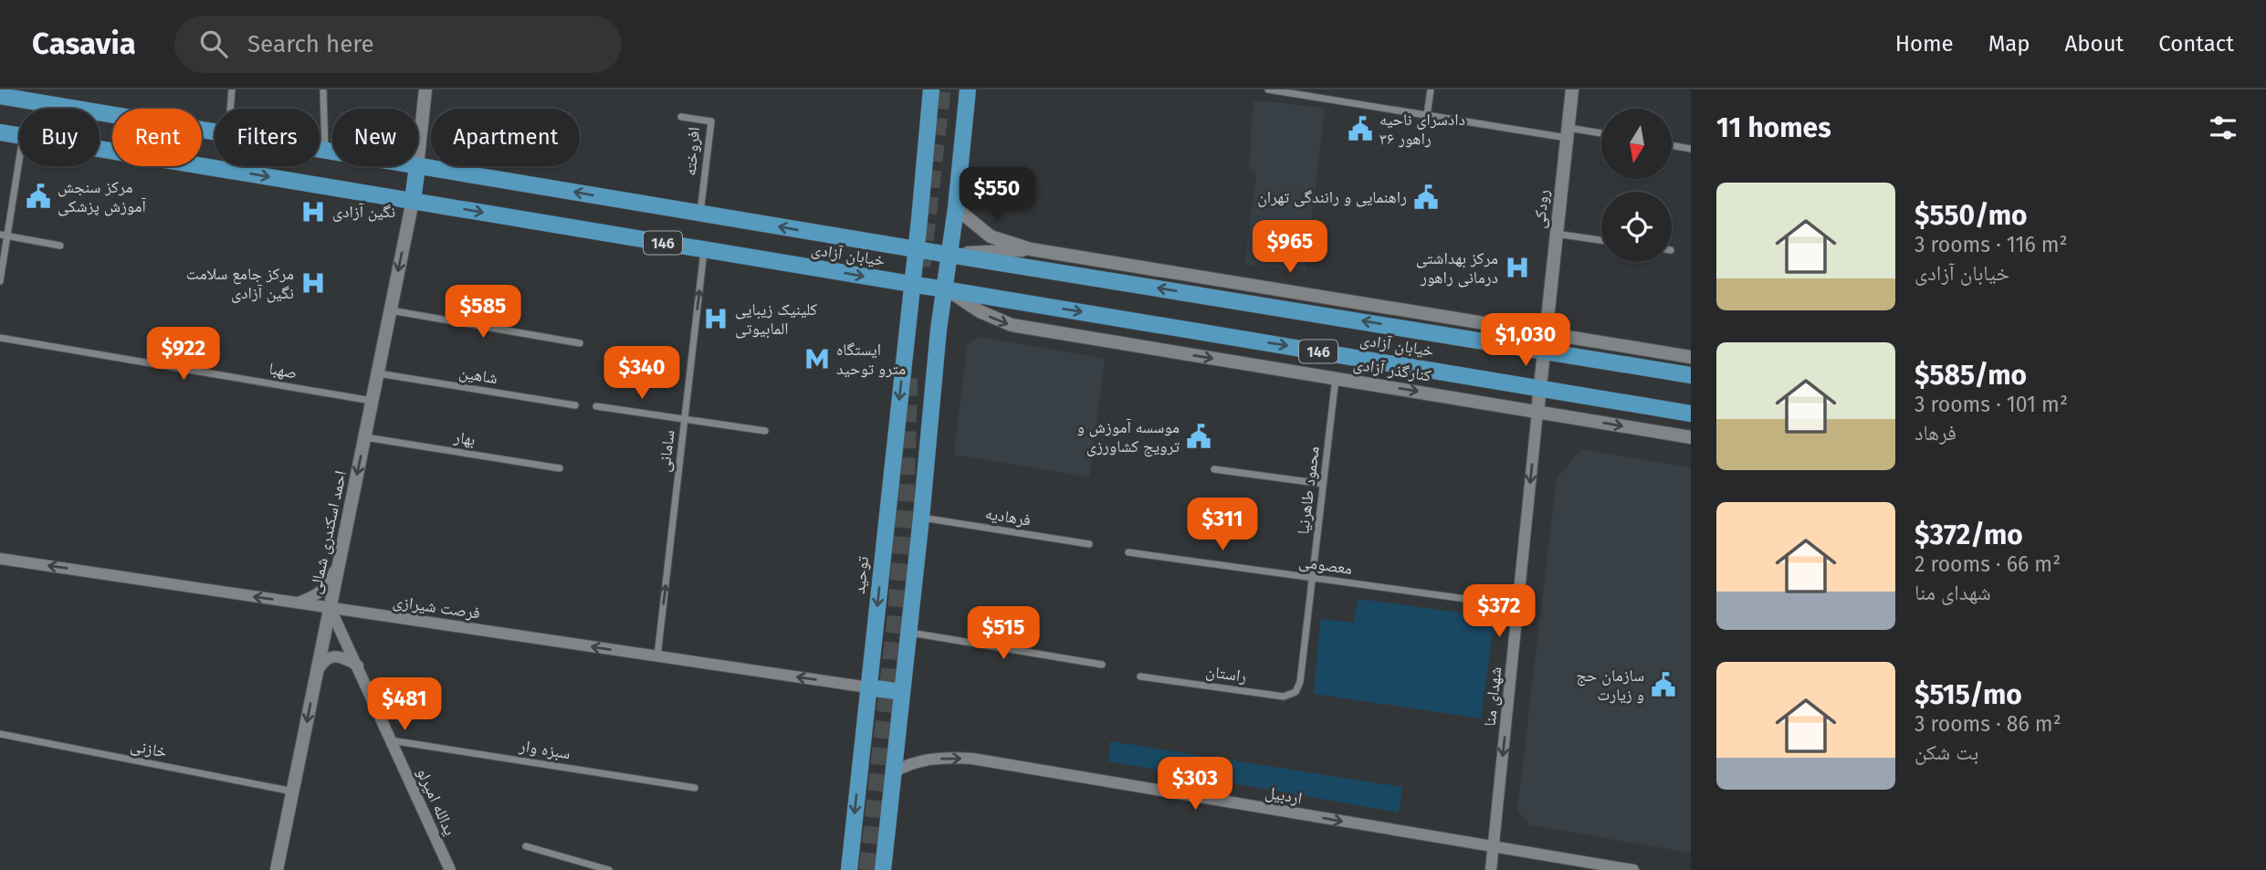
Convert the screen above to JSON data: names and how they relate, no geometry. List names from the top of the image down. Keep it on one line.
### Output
{"streets":{"main road":["رودکی","146","خیابان آزادی","کنارگذر آزادی","احمد اسکندری شمالی","توحید"],"street":["افروخته","صهبا","شاهین","بهار","سامانی","محمود طاهرنیا","فرهادیه","معصومی","فرصت شیرازی","راستان","شهدای منا","خازنی","سبزه‌ وار","اردبیل","یدالله امیرلو"]},"crossings":[["افروخته","خیابان آزادی"],["رودکی","خیابان آزادی"],["خیابان آزادی","کنارگذر آزادی"],["خیابان آزادی","سامانی"],["خیابان آزادی","احمد اسکندری شمالی"],["خیابان آزادی","توحید"],["کنارگذر آزادی","محمود طاهرنیا"],["کنارگذر آزادی","شهدای منا"],["صهبا","احمد اسکندری شمالی"],["شاهین","احمد اسکندری شمالی"],["بهار","احمد اسکندری شمالی"],["سامانی","فرصت شیرازی"],["محمود طاهرنیا","معصومی"],["محمود طاهرنیا","راستان"],["احمد اسکندری شمالی","فرصت شیرازی"],["احمد اسکندری شمالی","خازنی"],["احمد اسکندری شمالی","یدالله امیرلو"],["معصومی","شهدای منا"],["توحید","فرصت شیرازی"],["فرصت شیرازی","یدالله امیرلو"],["شهدای منا","اردبیل"],["سبزه‌ وار","یدالله امیرلو"]],"one_way":["سامانی","احمد اسکندری شمالی","فرصت شیرازی","شهدای منا","اردبیل"],"places":{"public building":["دادسرای ناحیه ۳۶ راهور","مرکز سنجش آموزش پزشکی","راهنمایی و رانندگی تهران","موسسه آموزش و ترویج کشاورزی","سازمان حج و زیارت"],"hospital":["نگین آزادی","مرکز بهداشتی درمانی راهور","مرکز جامع سلامت نگین آزادی","کلینیک زیبایی المابیوتی"],"metro station":["ایستگاه مترو توحید"]},"north":"bottom","page":{"header":"Casavia","search":"Search here","nav":["Home","Map","About","Contact"],"heading":"11 homes","chip":["Buy","Rent","Filters","New","Apartment"],"list":[{"name":"$550/mo","note":"3 rooms · 116 m² · خیابان آزادی"},{"name":"$585/mo","note":"3 rooms · 101 m² · فرهاد"},{"name":"$372/mo","note":"2 rooms · 66 m² · شهدای منا"},{"name":"$515/mo","note":"3 rooms · 86 m² · بت شکن"}],"price":["$550","$965","$585","$1,030","$922","$340","$311","$372","$515","$481","$303"]}}
